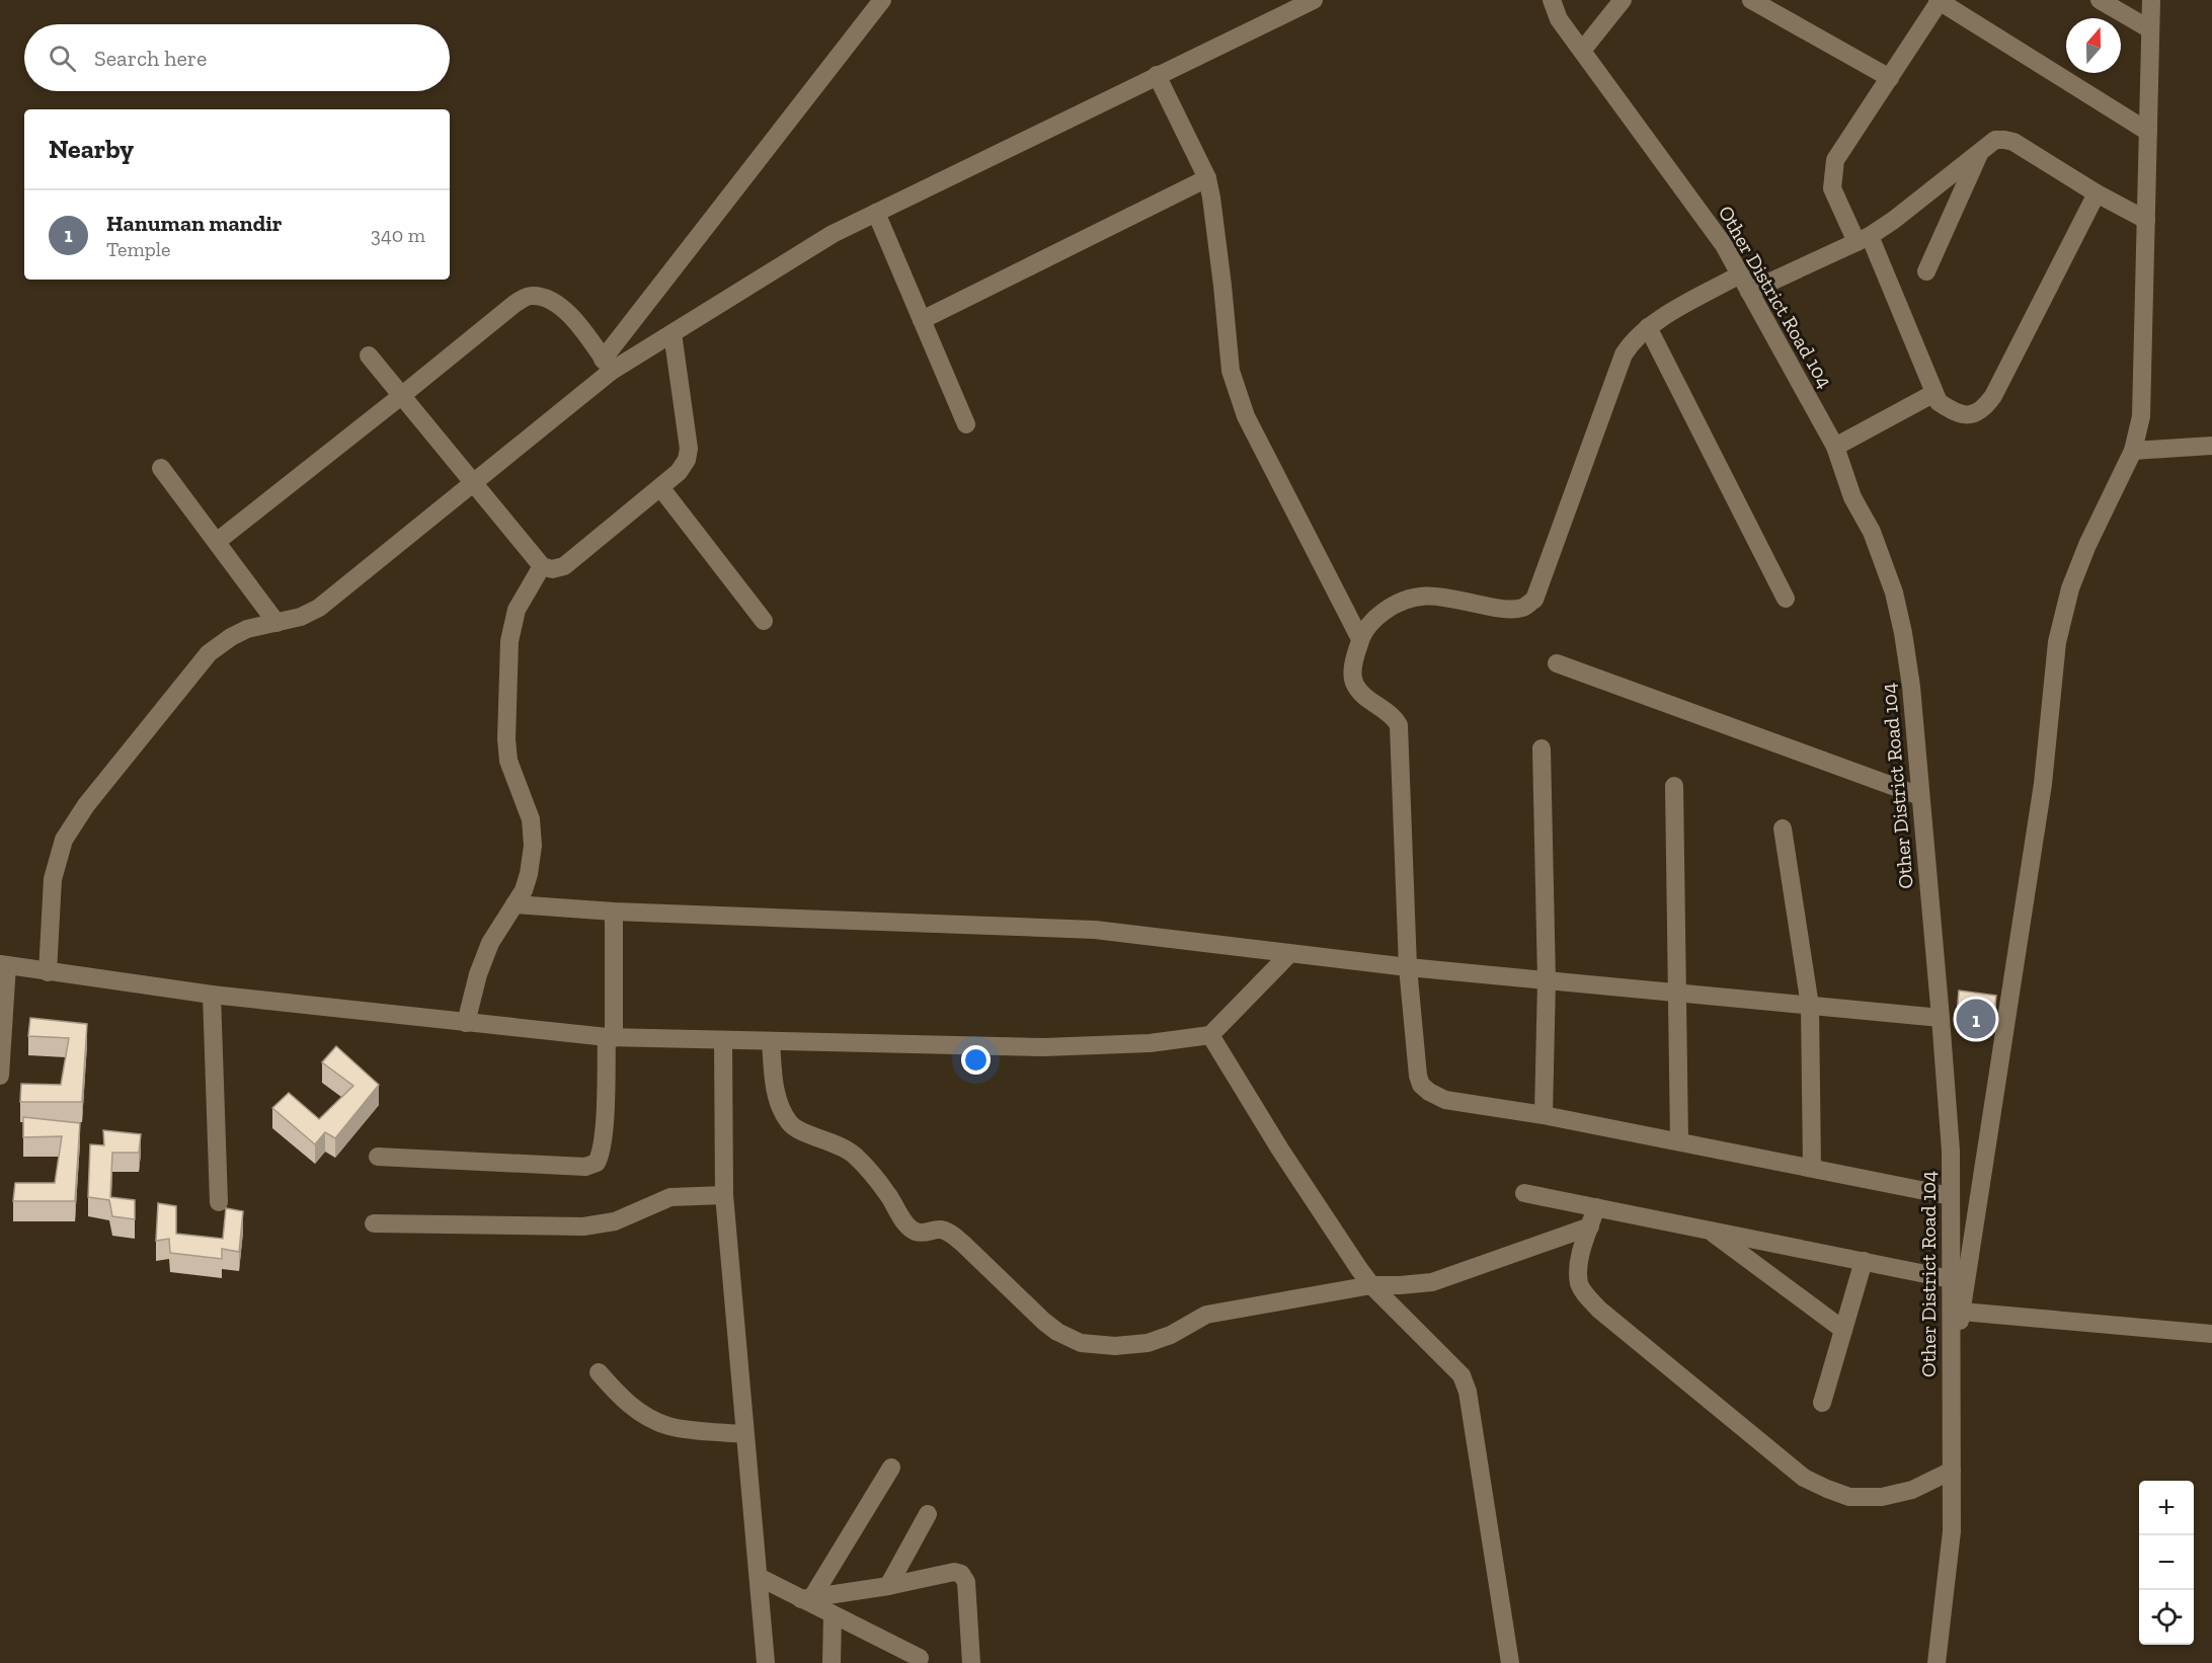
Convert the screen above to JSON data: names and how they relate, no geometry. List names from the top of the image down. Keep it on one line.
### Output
{"streets":{"street":["Other District Road 104"]},"north":"top","page":{"search":"Search here","heading":"Nearby","list":[{"mark":"1","name":"Hanuman mandir","note":"Temple","value":"340 m"}],"pins":"1","map_buttons":["+","−"]}}
